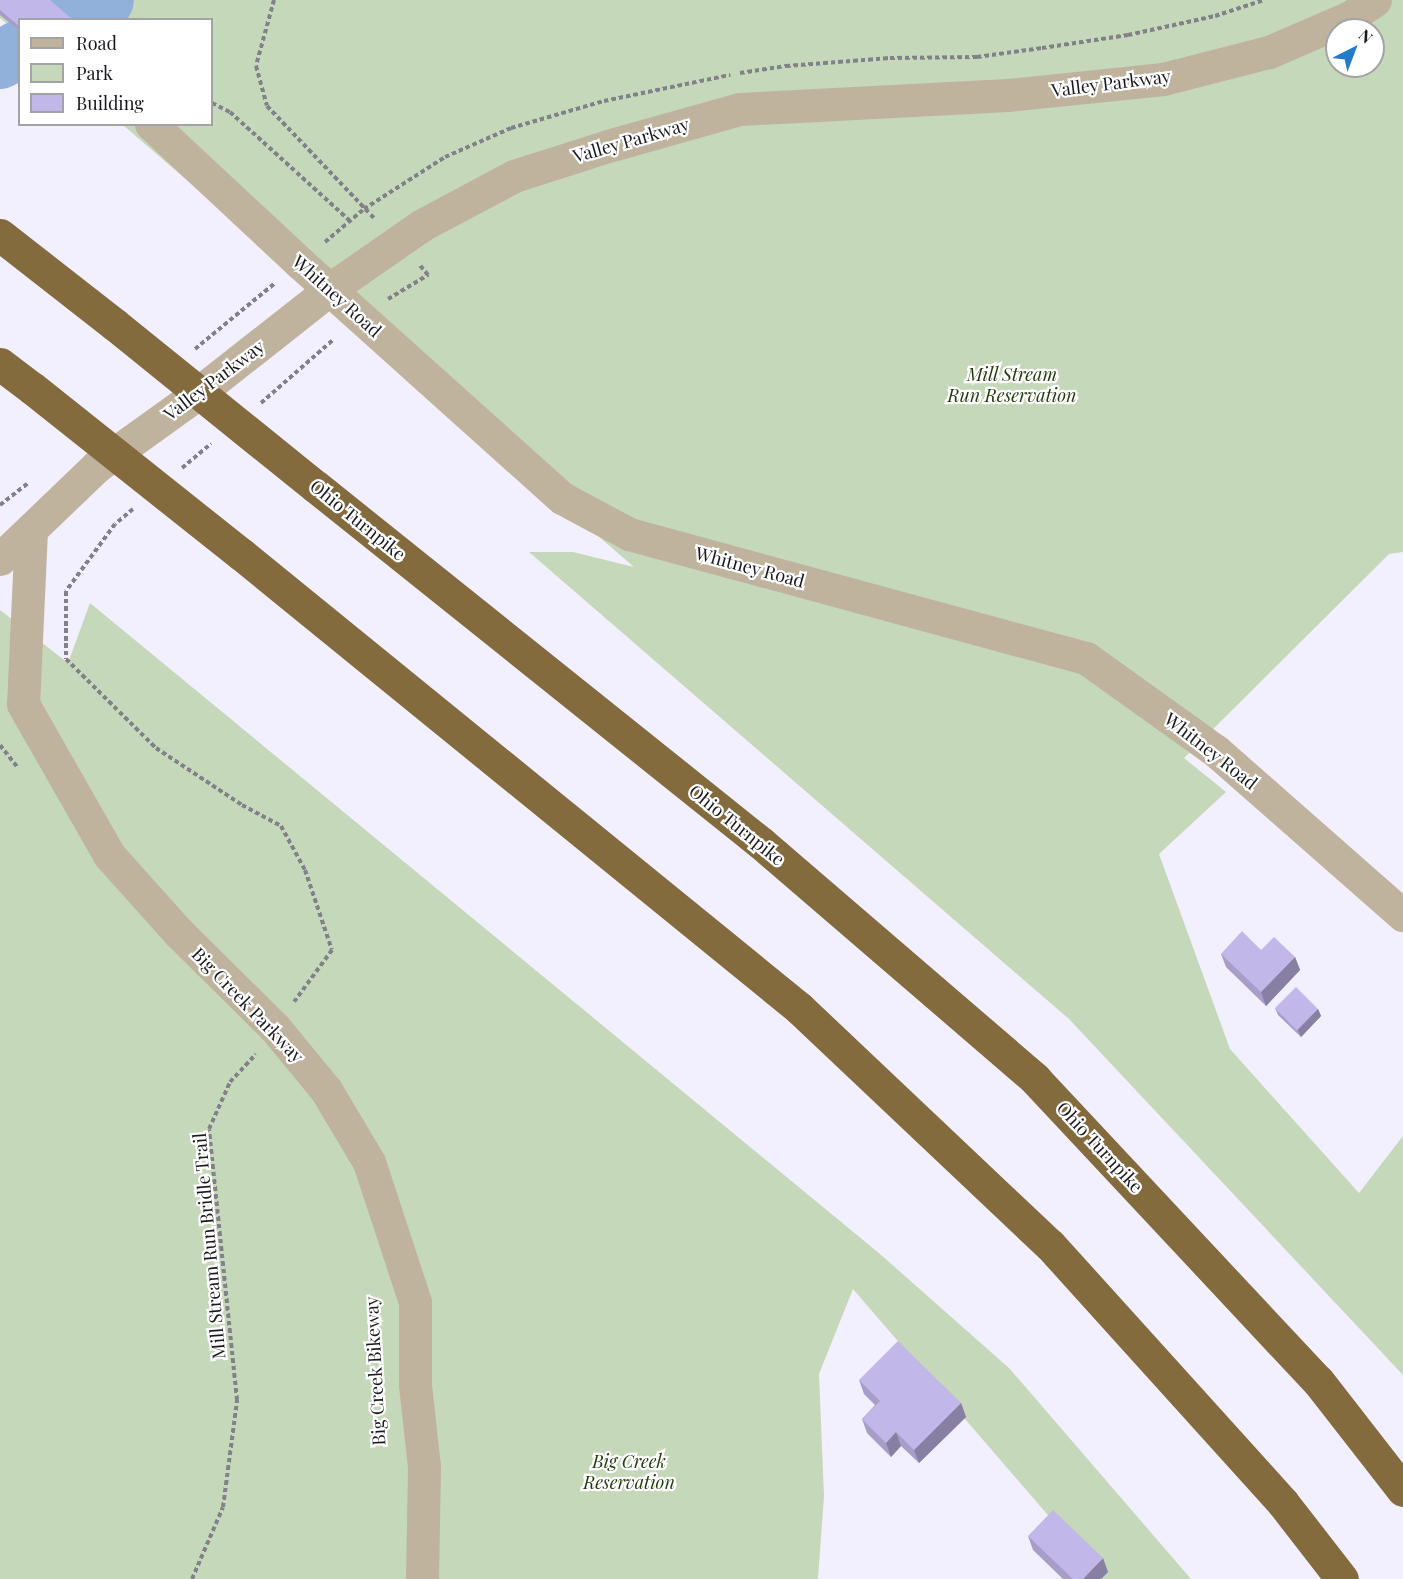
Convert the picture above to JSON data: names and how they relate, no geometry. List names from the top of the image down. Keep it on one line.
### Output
{"streets":{"highway":["Ohio Turnpike"],"street":["Valley Parkway","Whitney Road","Big Creek Parkway"],"path":["Mill Stream Run Bridle Trail"]},"crossings":[["Valley Parkway","Whitney Road"],["Valley Parkway","Big Creek Parkway"],["Big Creek Parkway","Mill Stream Run Bridle Trail"]],"parks":["Mill Stream Run Reservation","Big Creek Reservation"],"legend":["Road","Park","Building"],"north":"top right"}
